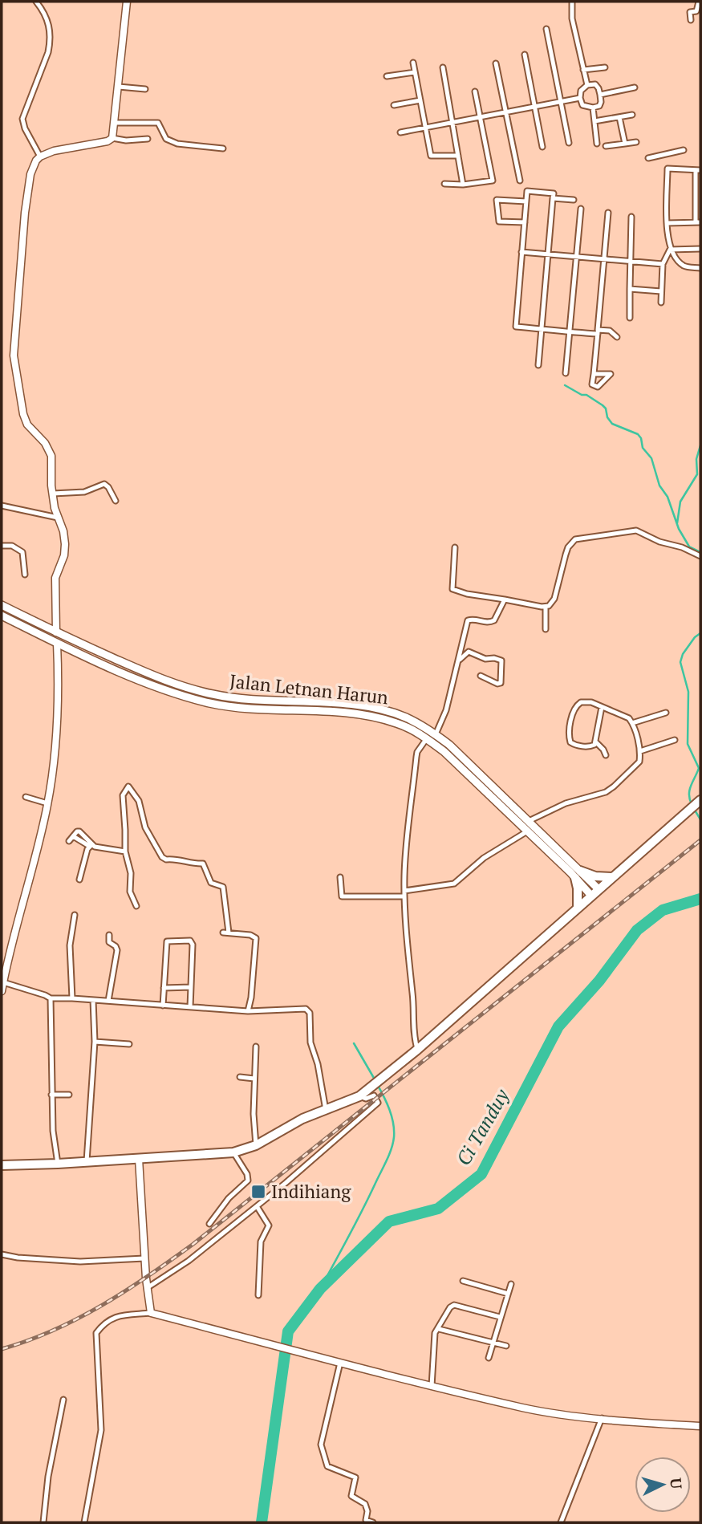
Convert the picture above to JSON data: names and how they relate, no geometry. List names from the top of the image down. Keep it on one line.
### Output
{"streets":{"main road":["Jalan Letnan Harun"]},"water":["Ci Tanduy"],"places":{"transit":["Indihiang"]},"north":"right"}
